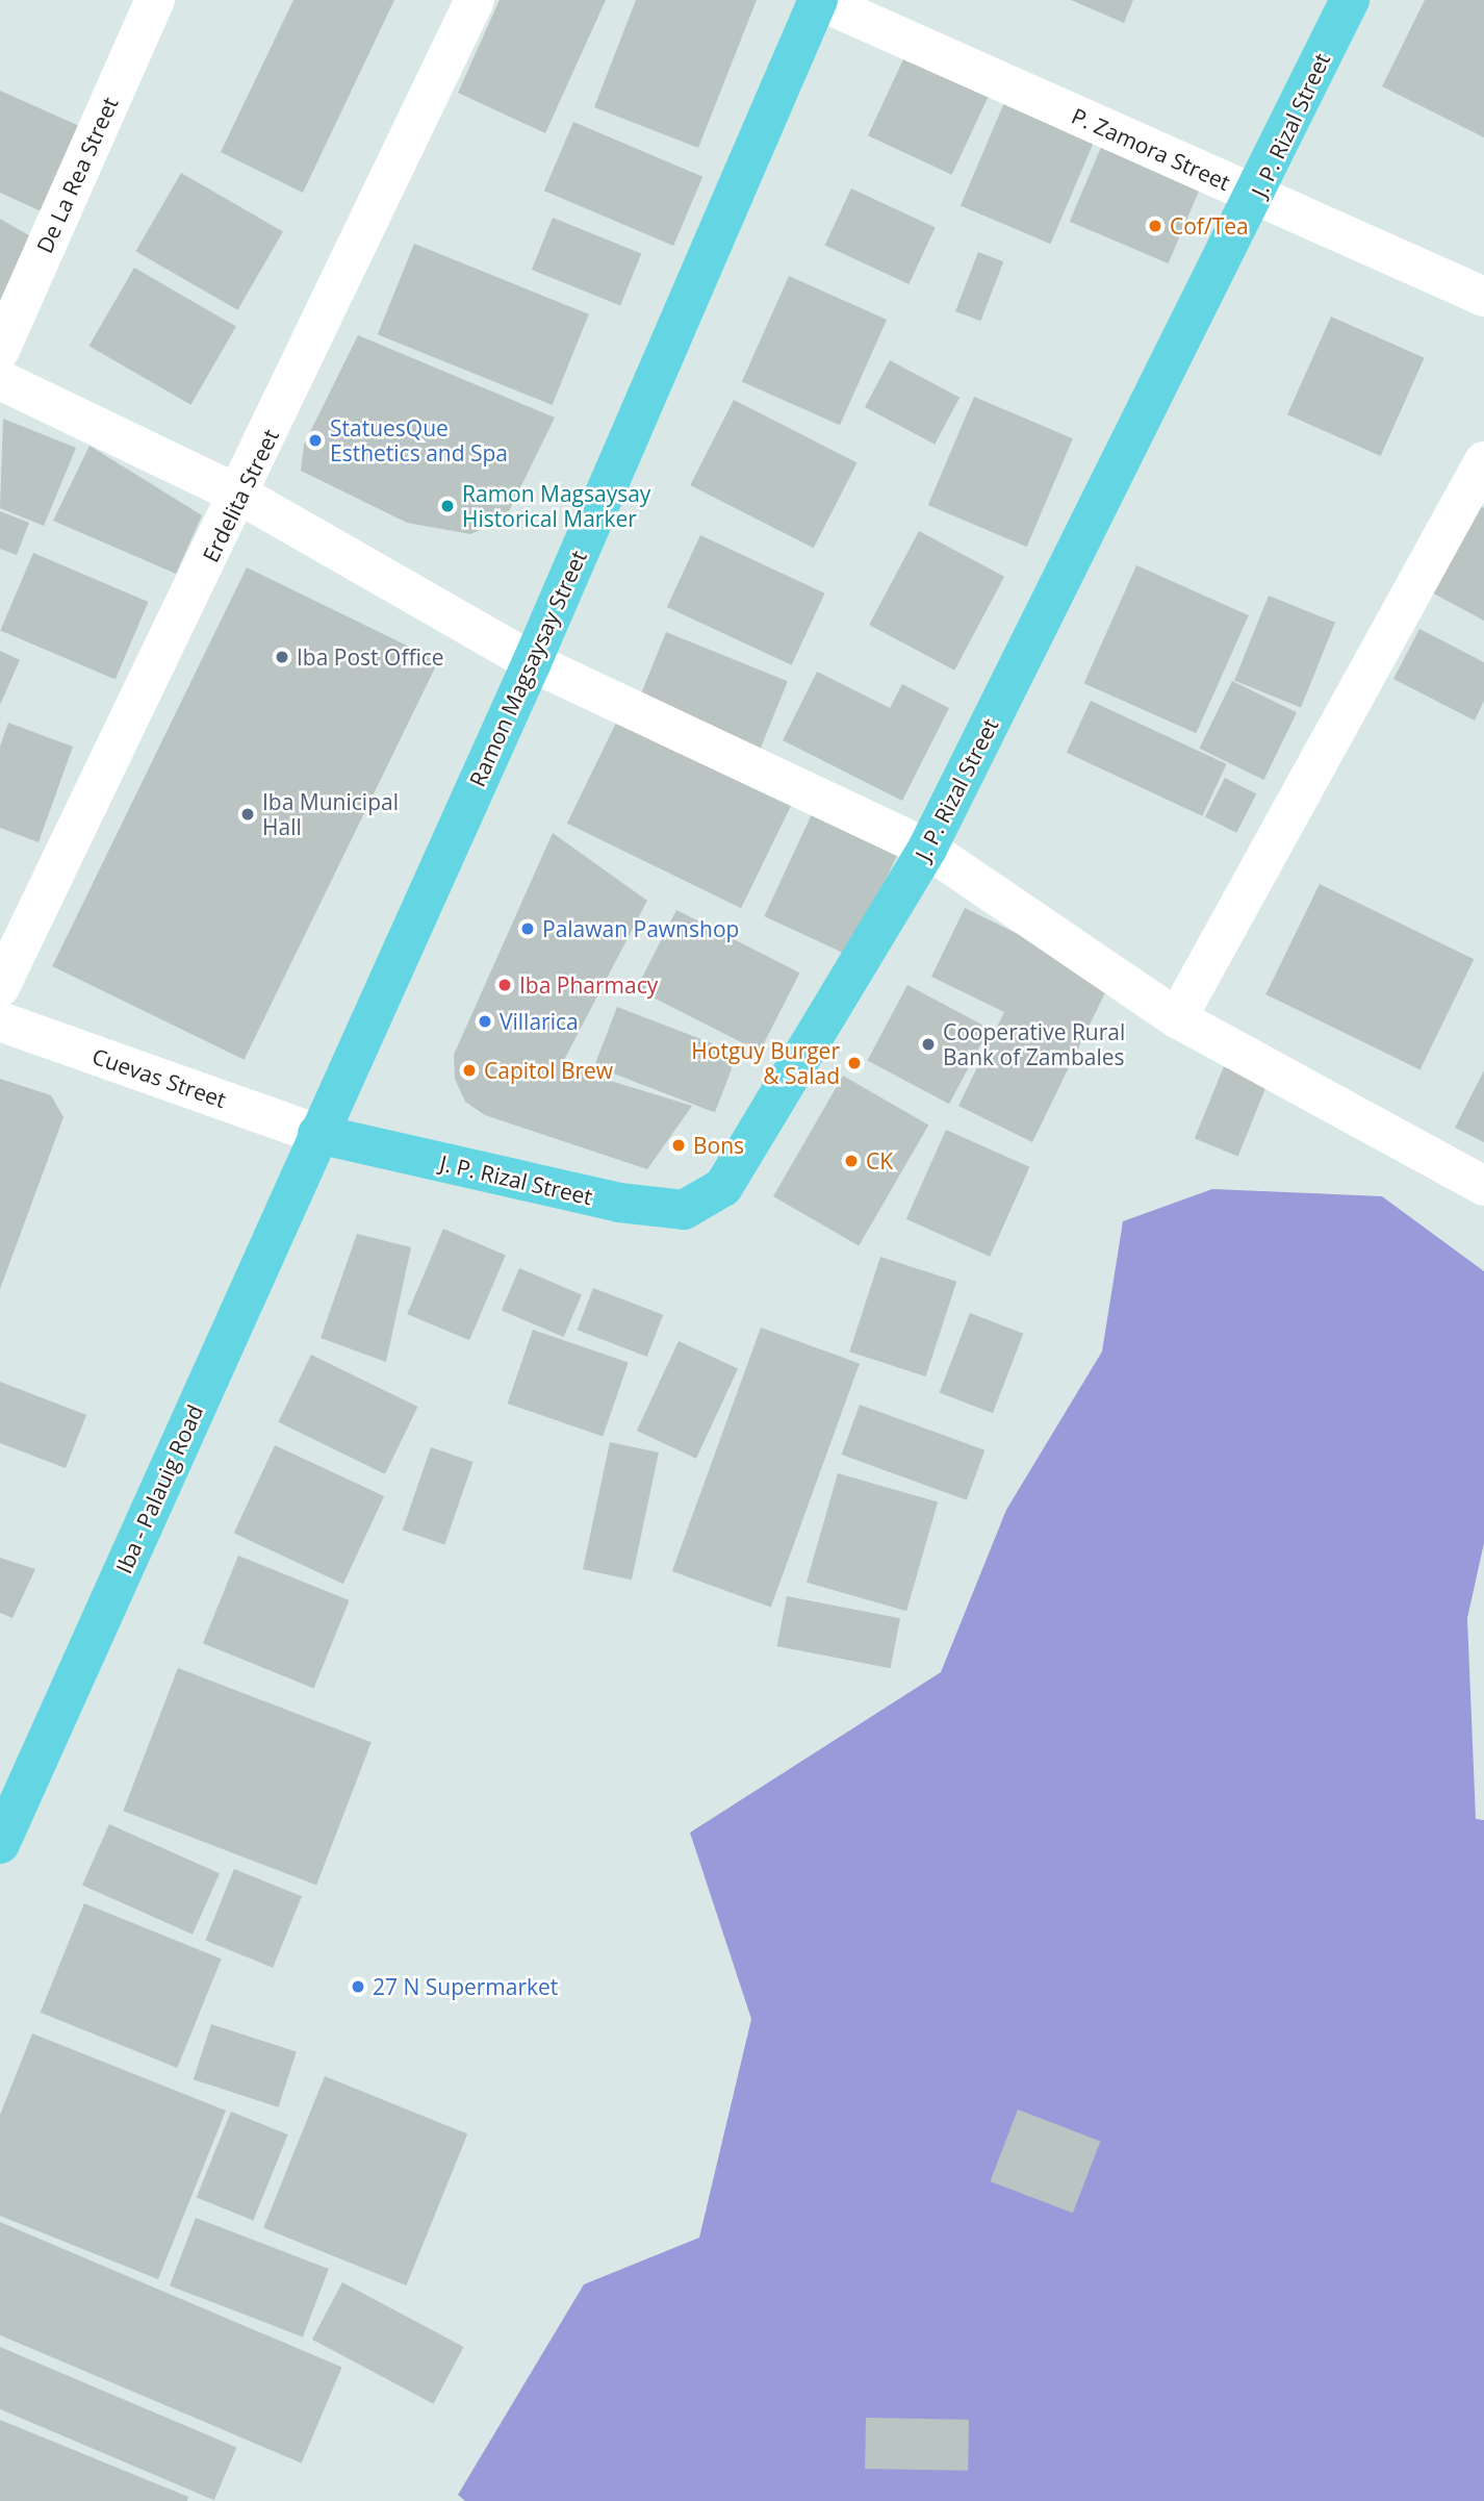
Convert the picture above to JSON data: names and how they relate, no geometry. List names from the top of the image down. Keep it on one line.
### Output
{"streets":{"main road":["J. P. Rizal Street","Ramon Magsaysay Street","Iba - Palauig Road"],"street":["P. Zamora Street","De La Rea Street","Erdelita Street","Cuevas Street"]},"crossings":[["J. P. Rizal Street","P. Zamora Street"],["J. P. Rizal Street","Ramon Magsaysay Street"],["J. P. Rizal Street","Cuevas Street"],["J. P. Rizal Street","Iba - Palauig Road"],["P. Zamora Street","Ramon Magsaysay Street"],["Ramon Magsaysay Street","Cuevas Street"],["Ramon Magsaysay Street","Iba - Palauig Road"],["Cuevas Street","Iba - Palauig Road"]],"places":["Cof/Tea","StatuesQue Esthetics and Spa","Ramon Magsaysay Historical Marker","Iba Post Office","Iba Municipal Hall","Palawan Pawnshop","Iba Pharmacy","Villarica","Cooperative Rural Bank of Zambales","Hotguy Burger & Salad","Capitol Brew","Bons","CK","27 N Supermarket"]}
